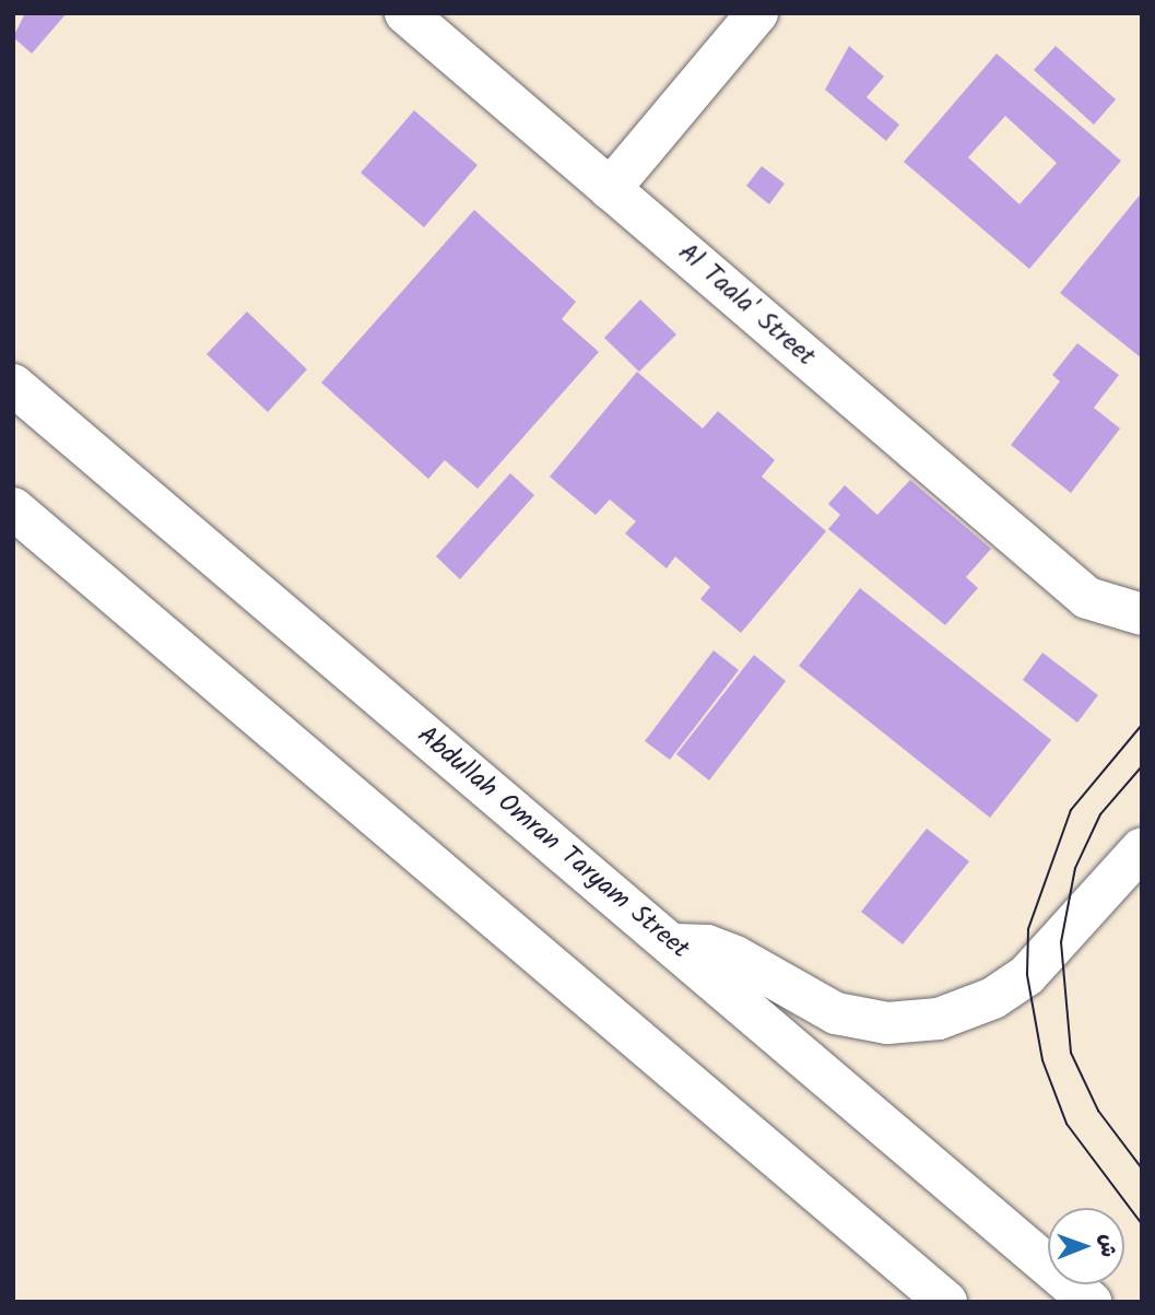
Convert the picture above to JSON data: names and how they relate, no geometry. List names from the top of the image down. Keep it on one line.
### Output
{"streets":{"street":["Al Taala' Street","Abdullah Omran Taryam Street"]},"north":"right"}
